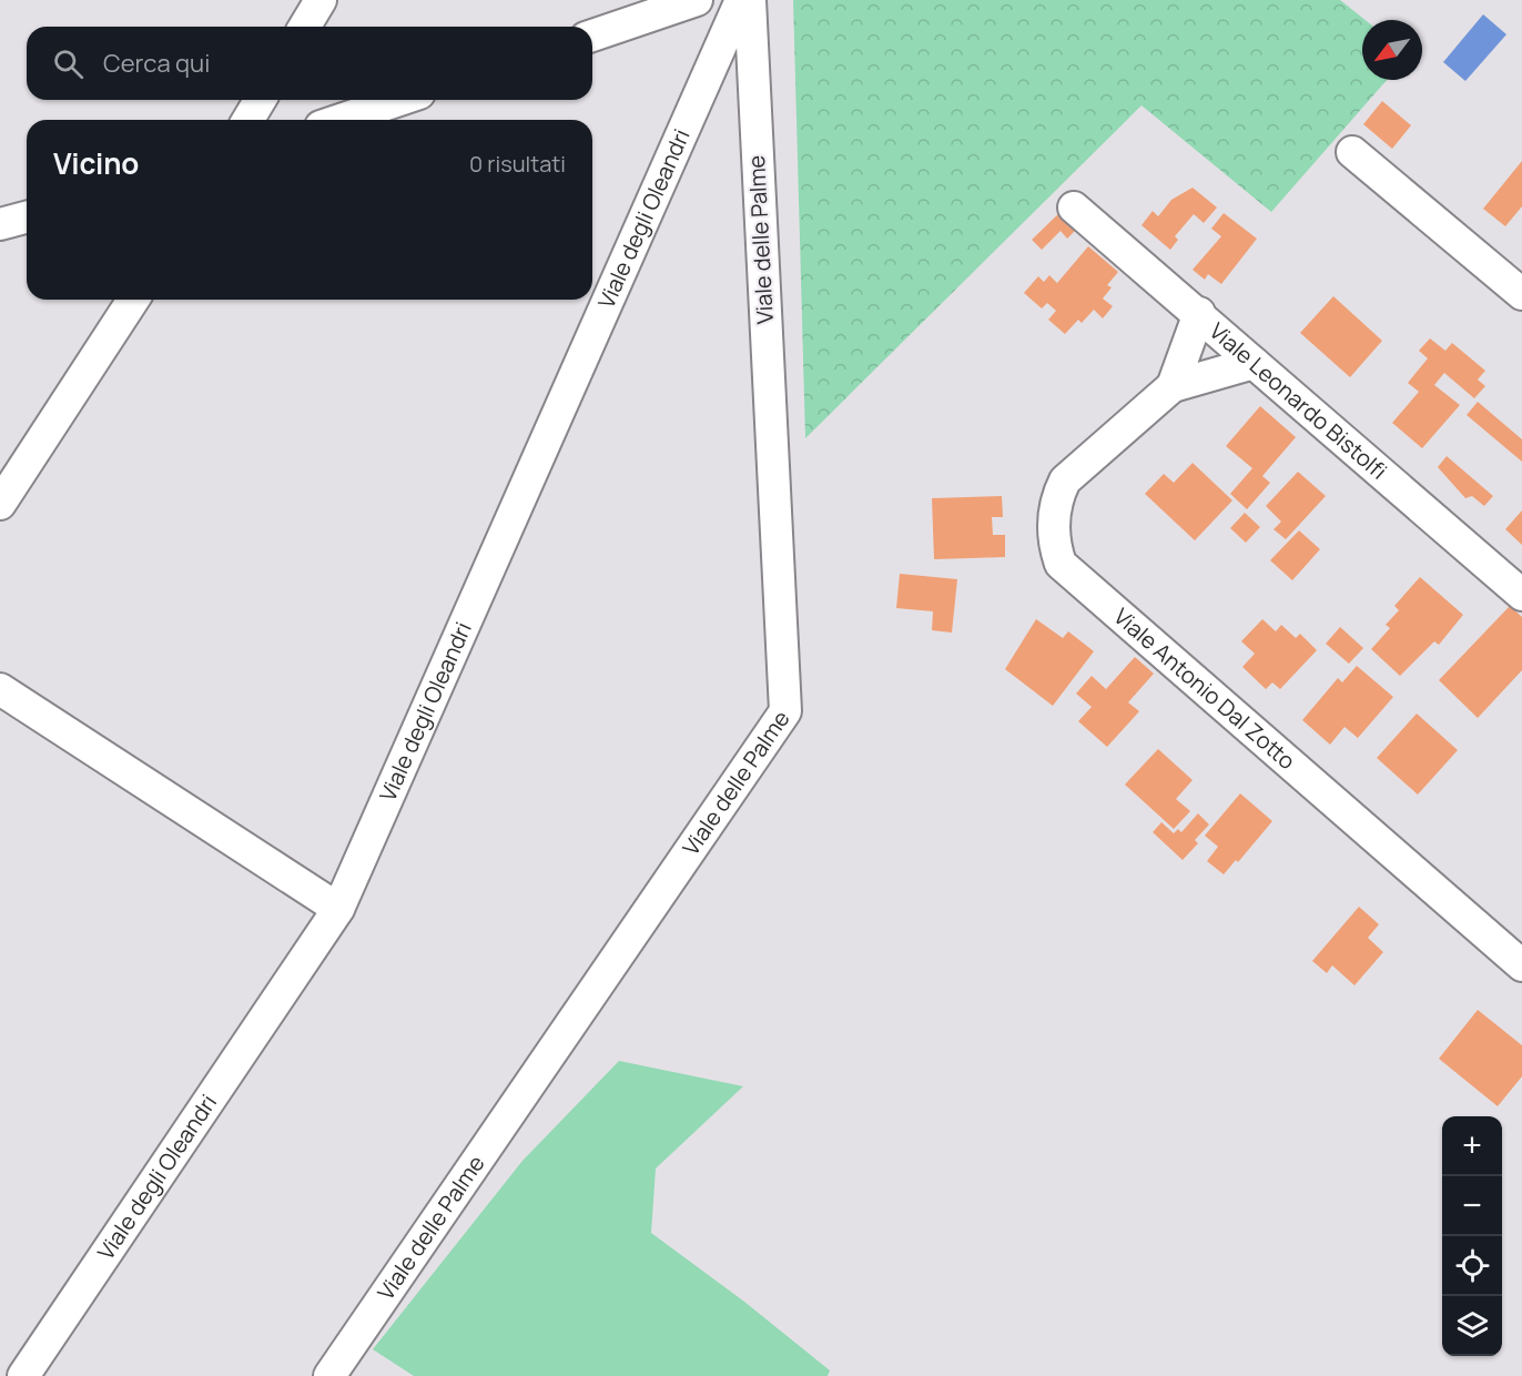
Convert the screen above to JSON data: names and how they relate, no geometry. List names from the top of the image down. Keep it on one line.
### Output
{"streets":{"street":["Viale degli Oleandri","Viale delle Palme","Viale Leonardo Bistolfi","Viale Antonio Dal Zotto"]},"crossings":[["Viale Leonardo Bistolfi","Viale Antonio Dal Zotto"]],"north":"bottom left","page":{"search":"Cerca qui","heading":["Vicino","0 risultati"],"map_buttons":["+","−"]}}
